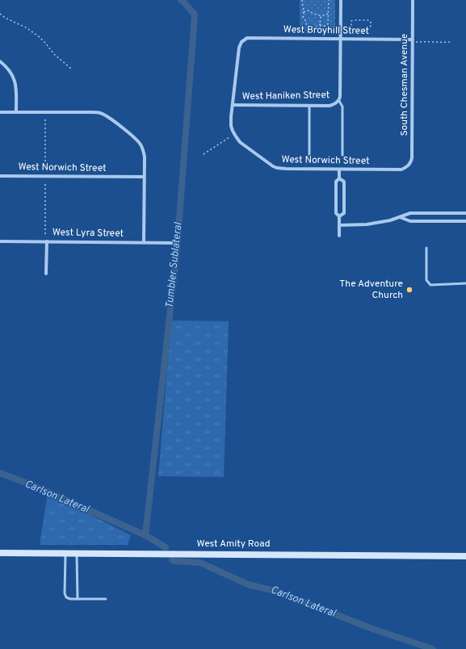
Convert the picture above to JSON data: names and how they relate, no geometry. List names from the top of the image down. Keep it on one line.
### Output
{"streets":{"main road":["West Amity Road"],"street":["West Broyhill Street","South Chesman Avenue","West Haniken Street","West Norwich Street","West Lyra Street"]},"crossings":[["West Broyhill Street","South Chesman Avenue"],["West Broyhill Street","West Haniken Street"],["West Broyhill Street","West Norwich Street"],["South Chesman Avenue","West Norwich Street"],["West Haniken Street","West Norwich Street"]],"water":["Tumbler Sublateral","Carlson Lateral"],"places":["The Adventure Church"]}
